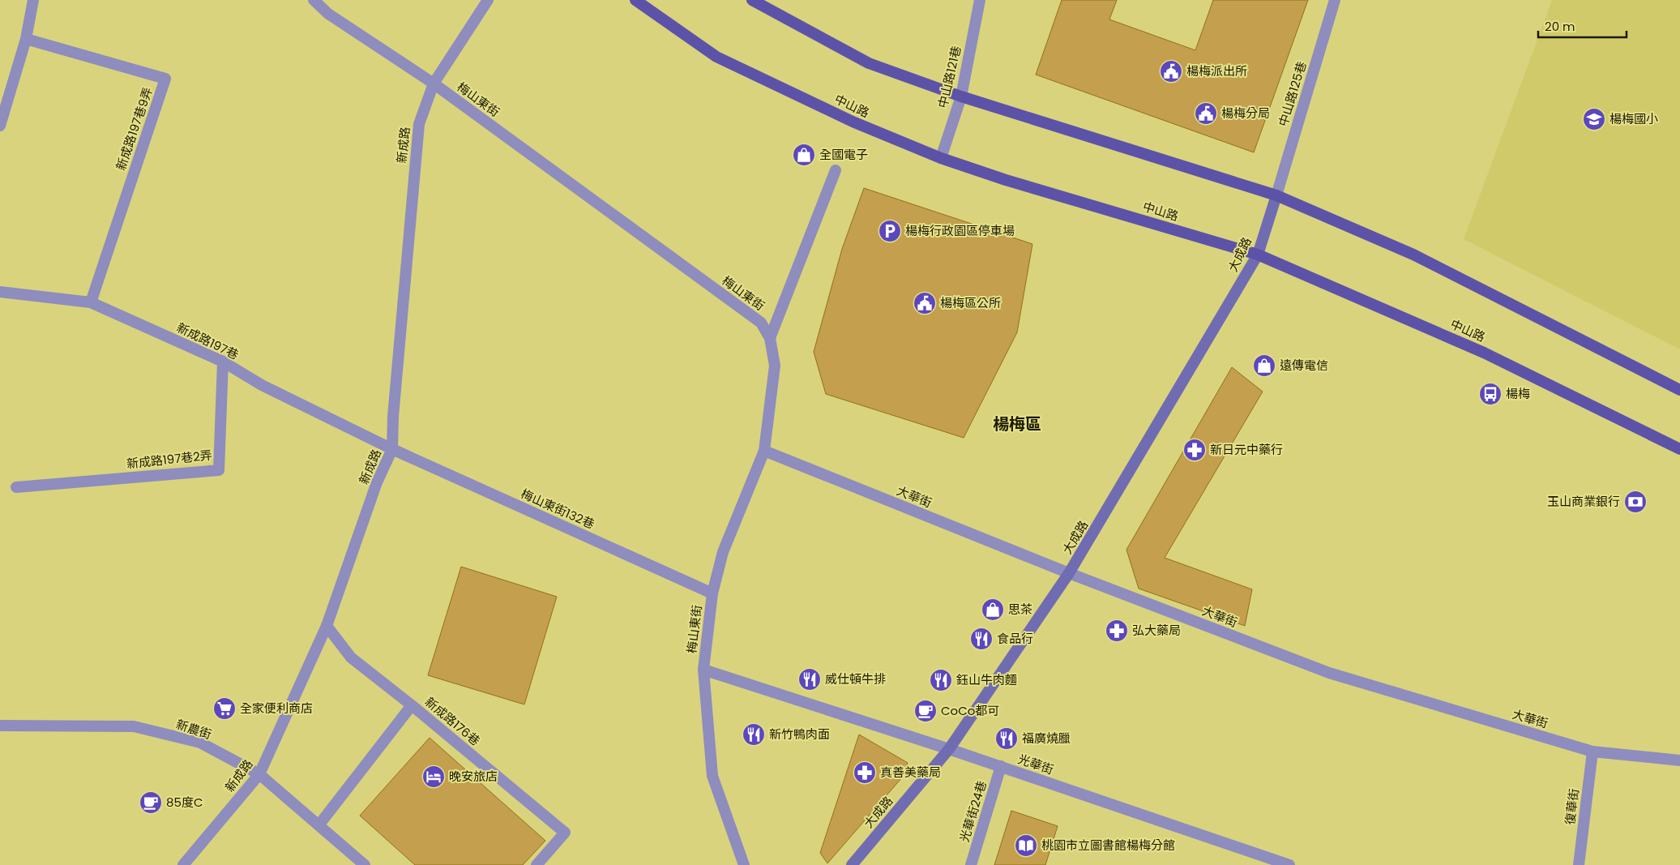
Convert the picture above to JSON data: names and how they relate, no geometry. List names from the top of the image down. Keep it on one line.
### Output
{"streets":{"main road":["中山路","大成路"],"street":["中山路121巷","中山路125巷","梅山東街","新成路197巷9弄","新成路","新成路197巷","新成路197巷2弄","大華街","梅山東街132巷","新成路176巷","新農街","光華街","復華街","光華街24巷"]},"crossings":[["中山路121巷","中山路"],["中山路125巷","大成路"],["梅山東街","新成路"],["梅山東街","大華街"],["梅山東街","梅山東街132巷"],["梅山東街","光華街"],["中山路","大成路"],["新成路197巷9弄","新成路197巷"],["新成路","新成路197巷"],["新成路","梅山東街132巷"],["新成路","新成路176巷"],["新成路","新農街"],["大成路","大華街"],["大成路","光華街"],["新成路197巷","新成路197巷2弄"],["新成路197巷","梅山東街132巷"],["大華街","復華街"],["光華街","光華街24巷"]],"districts":["楊梅區"],"places":{"public building":["楊梅派出所","楊梅分局","楊梅區公所"],"school or university":["楊梅國小"],"shop":["全國電子","遠傳電信","思茶"],"parking":["楊梅行政園區停車場"],"bus stop":["楊梅"],"pharmacy":["新日元中藥行","弘大藥局","真善美藥局"],"bank":["玉山商業銀行"],"restaurant":["食品行","威仕頓牛排","鈺山牛肉麵","新竹鴨肉面","福廣燒臘"],"supermarket":["全家便利商店"],"cafe":["CoCo都可","85度C"],"hotel":["晚安旅店"],"library":["桃園市立圖書館楊梅分館"]},"scale_bar":"20 m"}
